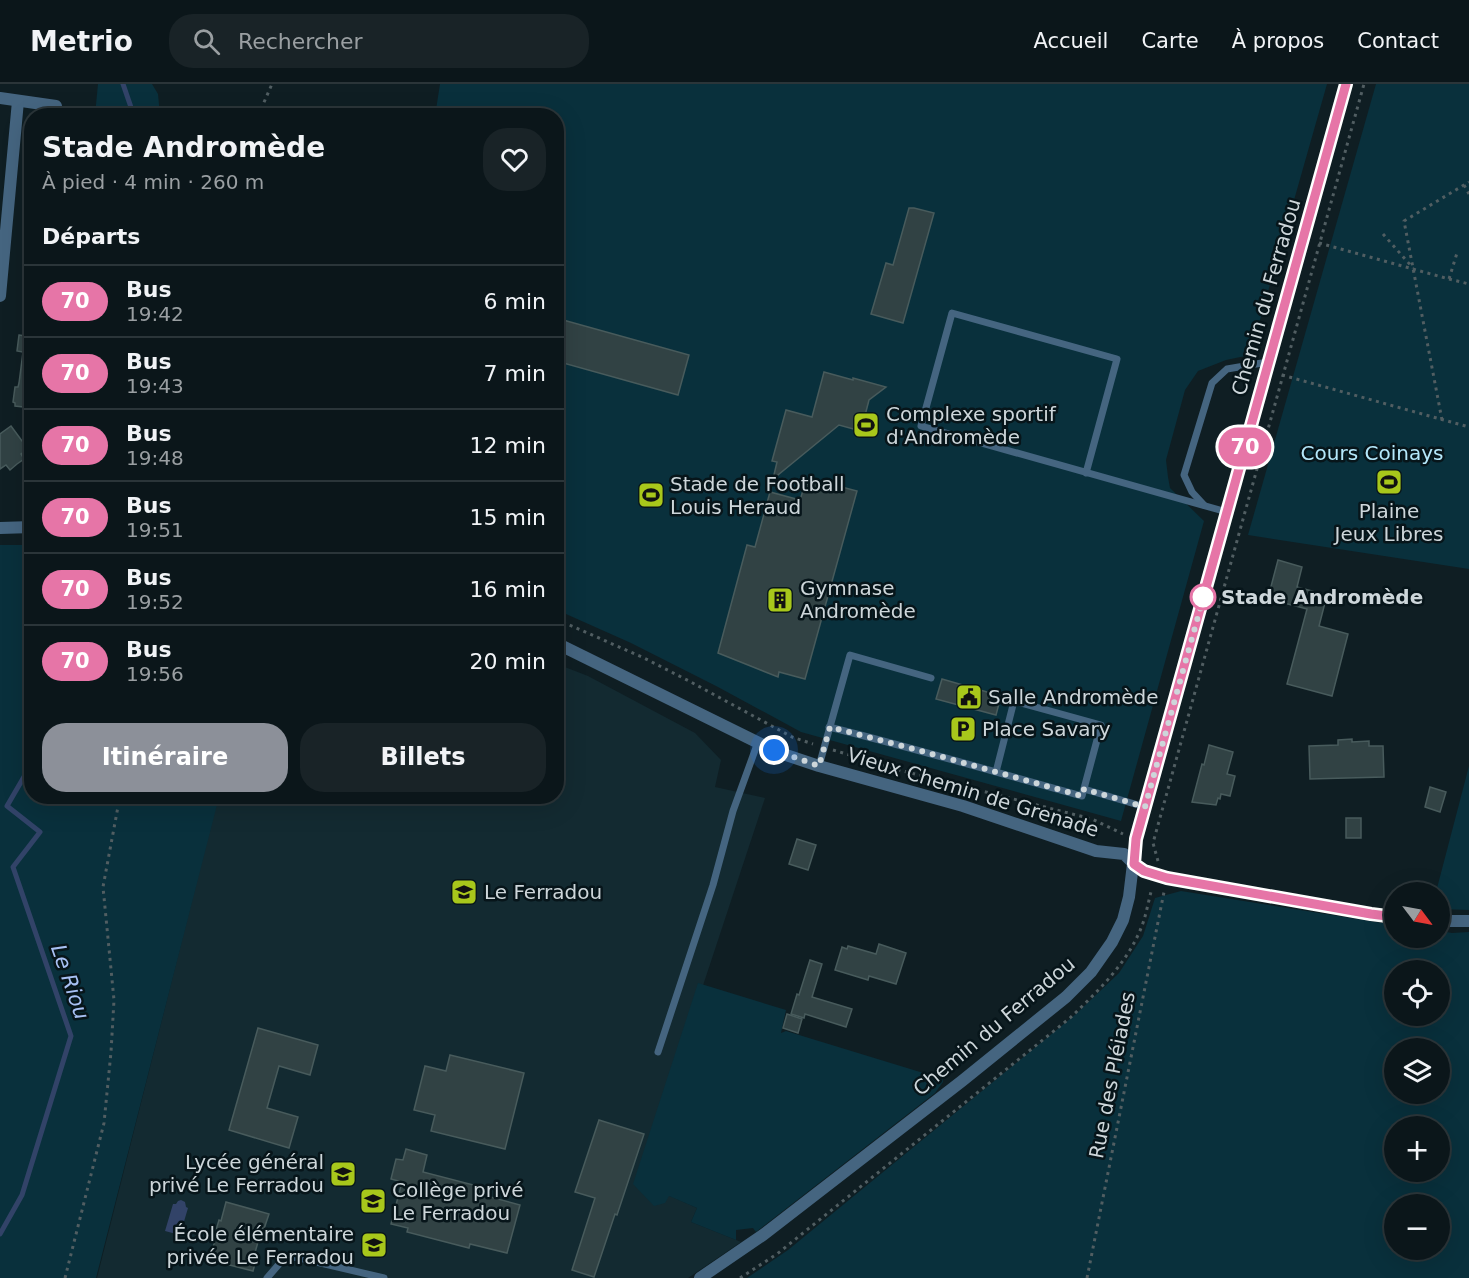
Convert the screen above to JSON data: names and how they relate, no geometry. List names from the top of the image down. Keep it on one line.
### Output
{"streets":{"street":["Chemin du Ferradou","Vieux Chemin de Grenade"],"path":["Rue des Pléiades"]},"crossings":[["Chemin du Ferradou","Vieux Chemin de Grenade"],["Vieux Chemin de Grenade","Rue des Pléiades"]],"water":["Le Riou"],"parks":["Cours Coinays"],"places":{"sports":["Complexe sportif d'Andromède","Plaine Jeux Libres","Stade de Football Louis Heraud"],"other":["Stade Andromède"],"building":["Gymnase Andromède"],"public building":["Salle Andromède"],"parking":["Place Savary"],"school or university":["Le Ferradou","Lycée général privé Le Ferradou","Collège privé Le Ferradou","École élémentaire privée Le Ferradou"]},"lines":["bus line 70"],"north":"bottom right","page":{"header":"Metrio","search":"Rechercher","nav":["Accueil","Carte","À propos","Contact"],"on_map":"70","heading":[["Stade Andromède","À pied · 4 min · 260 m"],"Départs"],"list":[{"mark":"70","name":"Bus","note":"19:42","value":"6 min"},{"mark":"70","name":"Bus","note":"19:43","value":"7 min"},{"mark":"70","name":"Bus","note":"19:48","value":"12 min"},{"mark":"70","name":"Bus","note":"19:51","value":"15 min"},{"mark":"70","name":"Bus","note":"19:52","value":"16 min"},{"mark":"70","name":"Bus","note":"19:56","value":"20 min"}],"buttons":["Itinéraire","Billets"],"map_buttons":["+","−"]}}
